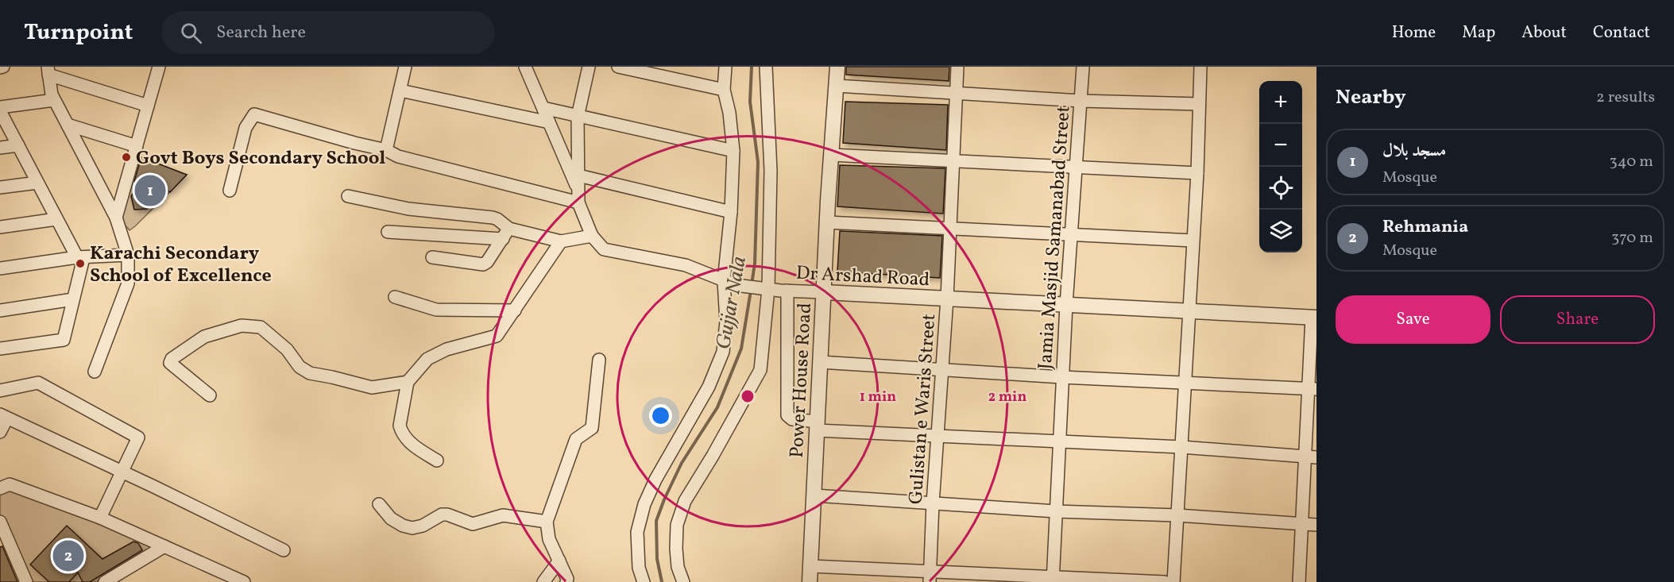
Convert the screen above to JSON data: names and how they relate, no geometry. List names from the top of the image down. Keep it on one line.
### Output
{"streets":{"street":["Jamia Masjid Samanabad Street","Dr Arshad Road","Power House Road","Gulistan e Waris Street"]},"crossings":[["Jamia Masjid Samanabad Street","Dr Arshad Road"],["Dr Arshad Road","Power House Road"],["Dr Arshad Road","Gulistan e Waris Street"]],"water":["Gujjar Nala"],"places":["Govt Boys Secondary School","Karachi Secondary School of Excellence"],"page":{"header":"Turnpoint","search":"Search here","nav":["Home","Map","About","Contact"],"heading":["Nearby","2 results"],"map_buttons":["+","−"],"list":[{"mark":"1","name":"مسجد بلال","note":"Mosque","value":"340 m"},{"mark":"2","name":"Rehmania","note":"Mosque","value":"370 m"}],"pins":["1","2"],"buttons":["Save","Share"]},"rings":["1 min","2 min"]}
